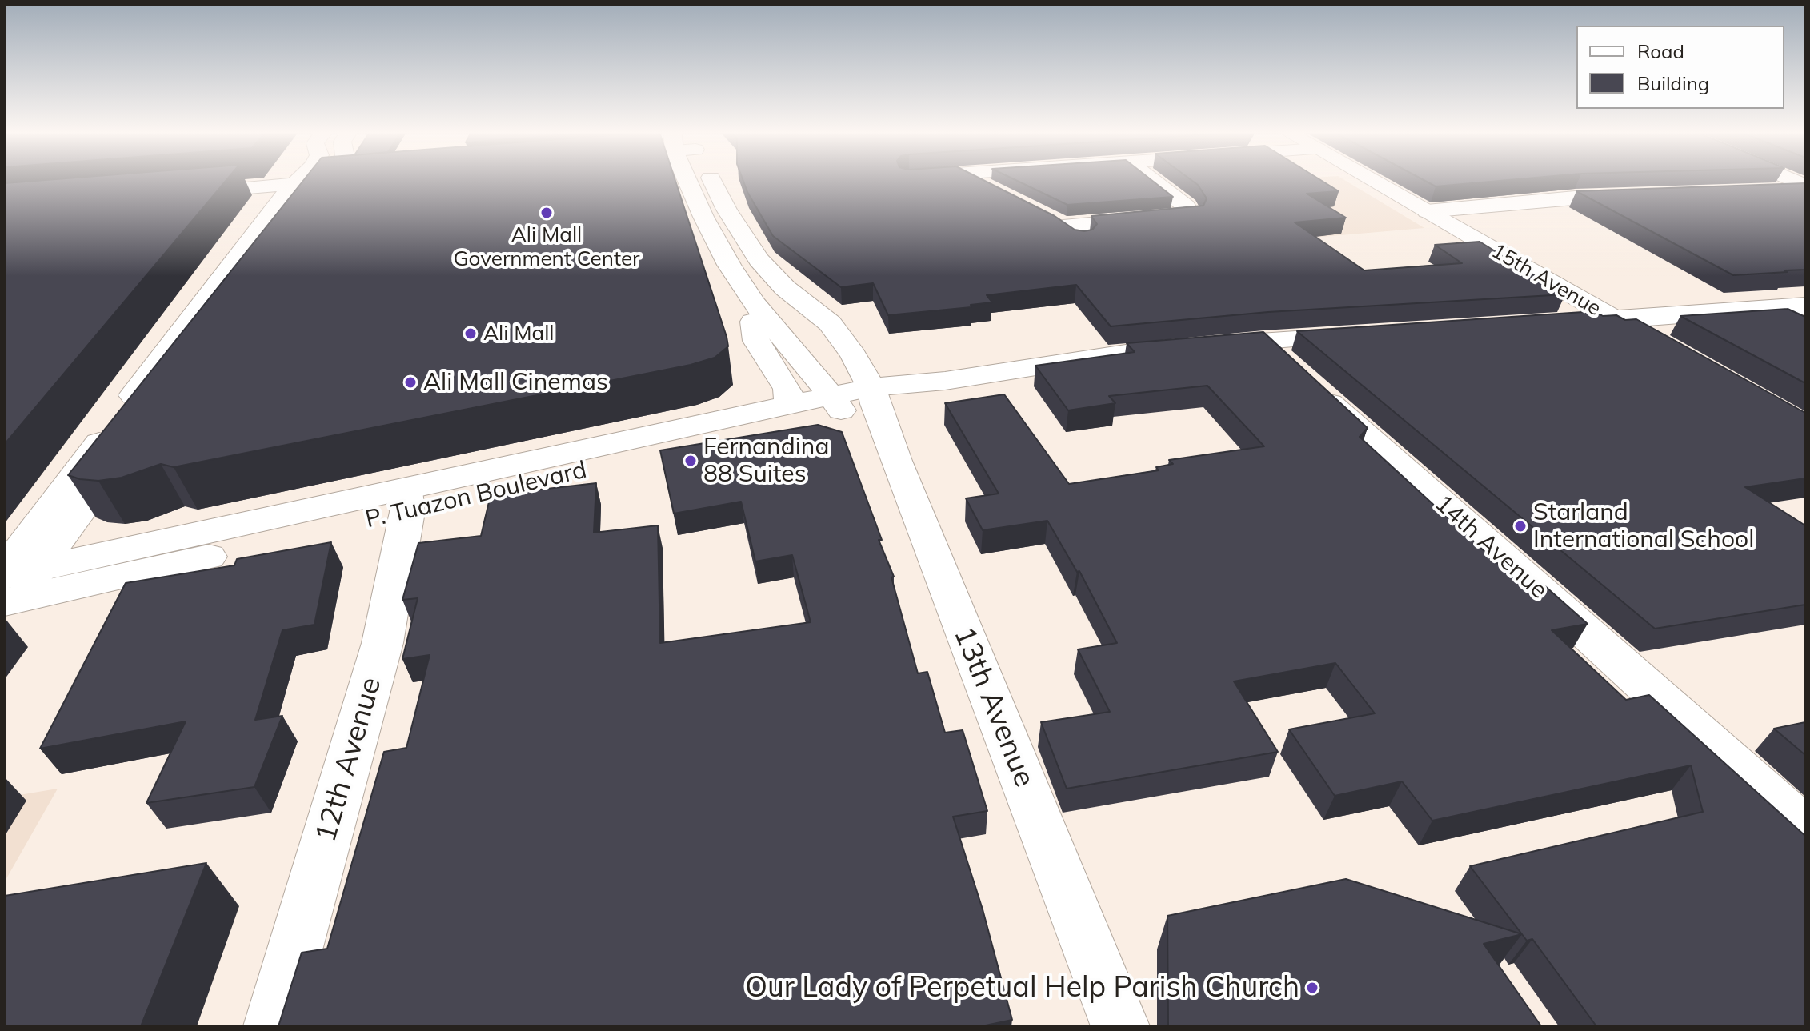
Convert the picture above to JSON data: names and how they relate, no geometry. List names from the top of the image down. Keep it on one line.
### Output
{"streets":{"street":["15th Avenue","P. Tuazon Boulevard","14th Avenue","13th Avenue","12th Avenue"]},"crossings":[["P. Tuazon Boulevard","14th Avenue"],["P. Tuazon Boulevard","13th Avenue"],["P. Tuazon Boulevard","12th Avenue"]],"places":["Ali Mall Government Center","Ali Mall","Ali Mall Cinemas","Fernandina 88 Suites","Starland International School","Our Lady of Perpetual Help Parish Church"],"legend":["Road","Building"]}
